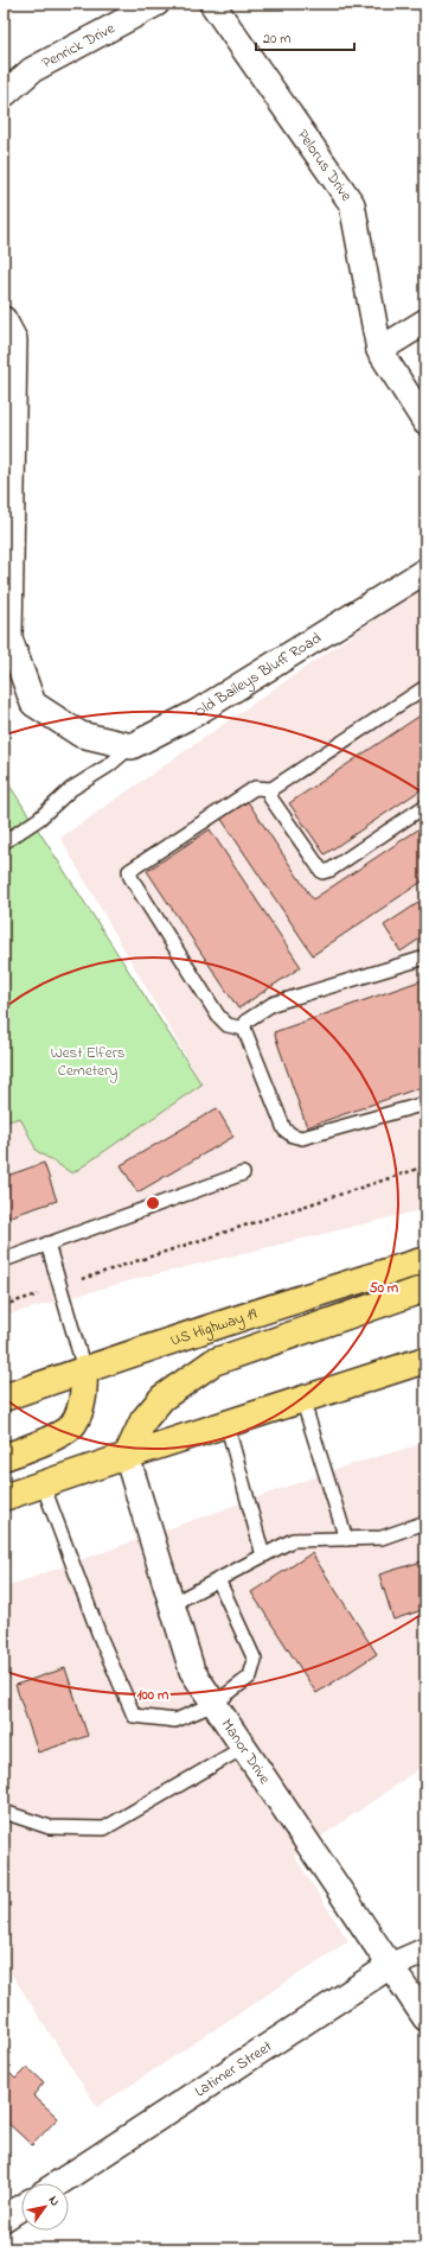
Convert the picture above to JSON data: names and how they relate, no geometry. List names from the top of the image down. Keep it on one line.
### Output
{"streets":{"highway":["US Highway 19"],"street":["Penrick Drive","Pelorus Drive","Old Baileys Bluff Road","Manor Drive","Latimer Street"]},"crossings":[["Manor Drive","Latimer Street"]],"parks":["West Elfers Cemetery"],"scale_bar":"20 m","north":"top right","rings":["50 m","100 m"]}
